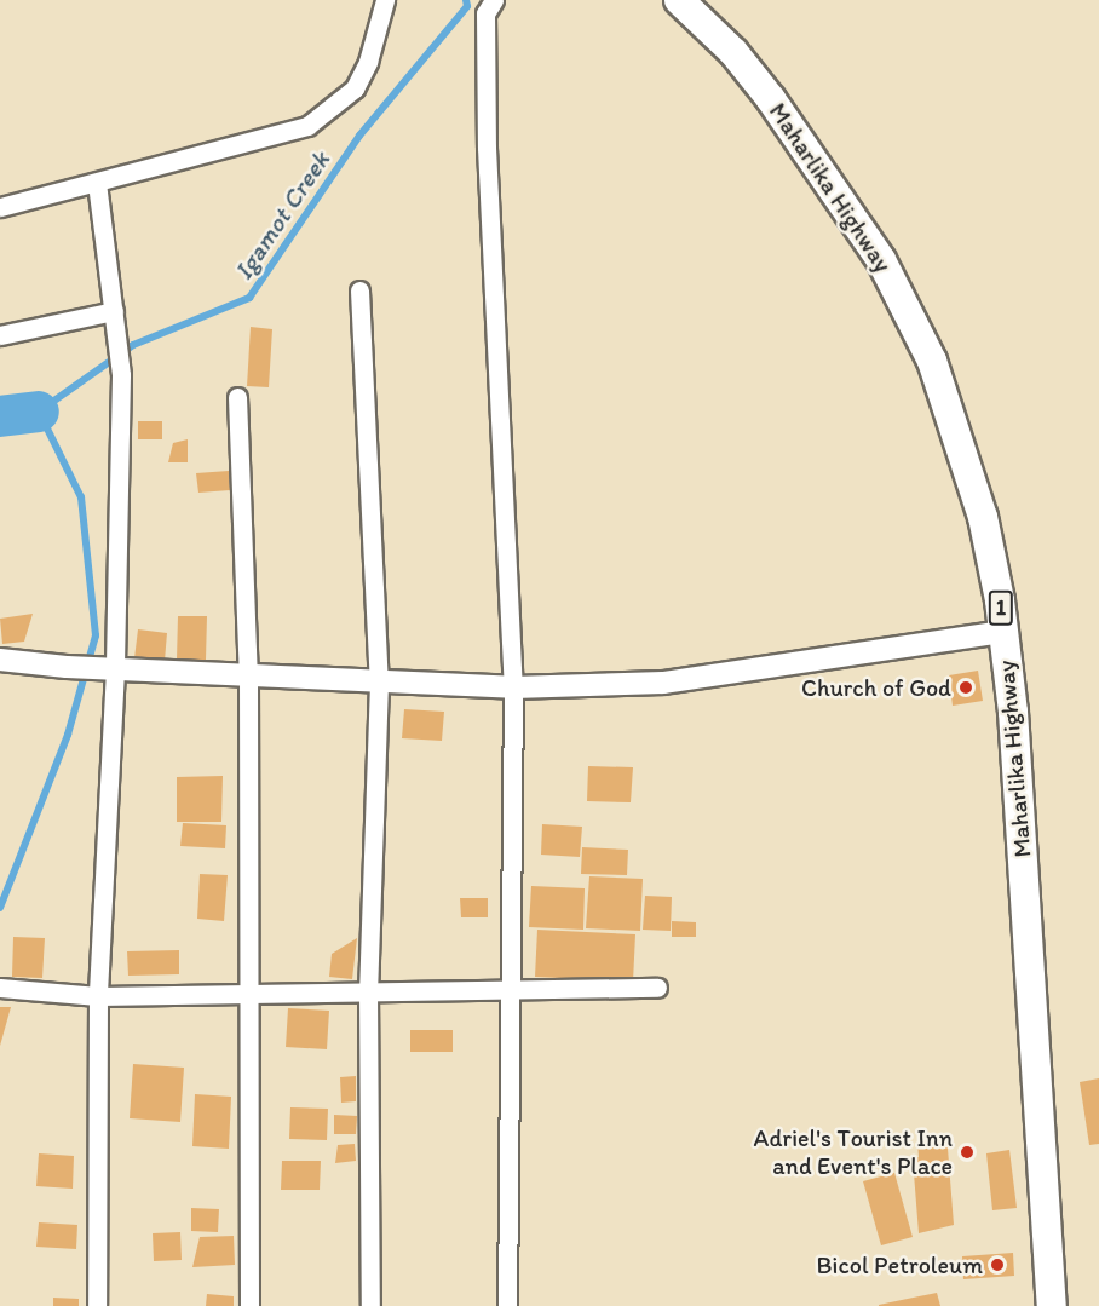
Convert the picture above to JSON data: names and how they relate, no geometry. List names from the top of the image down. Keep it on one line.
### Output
{"streets":{"highway":["Maharlika Highway","1"]},"water":["Igamot Creek"],"places":["Church of God","Adriel's Tourist Inn and Event's Place","Bicol Petroleum"]}
